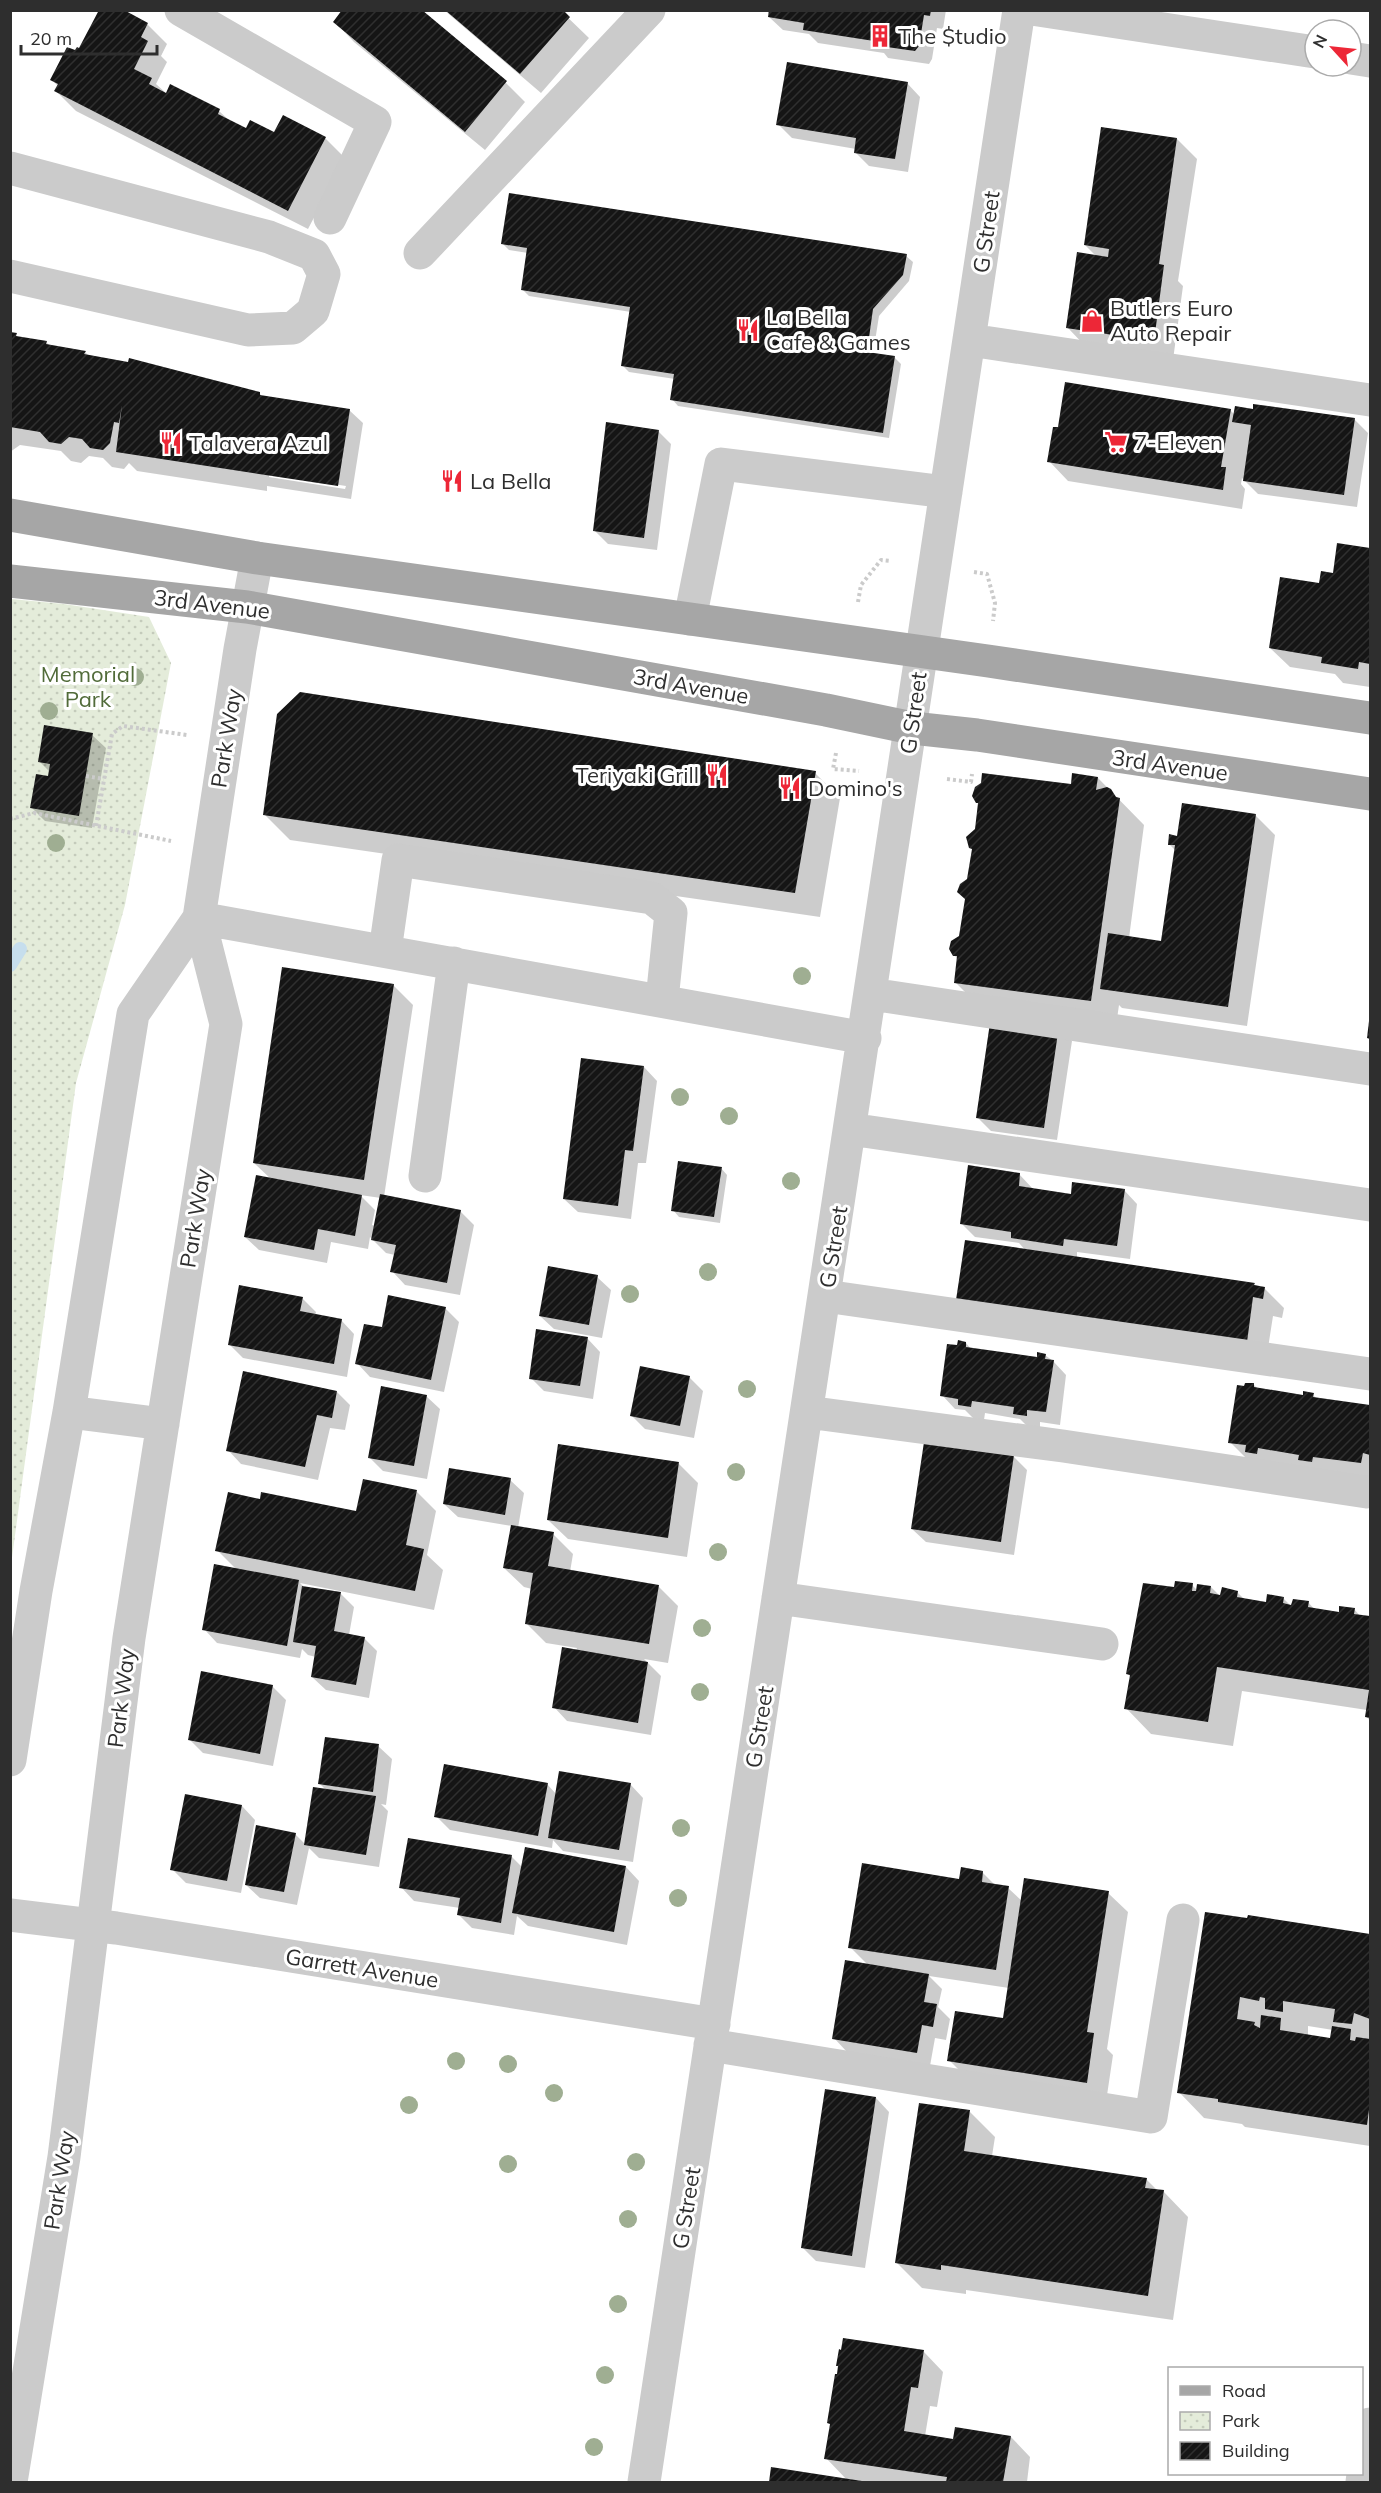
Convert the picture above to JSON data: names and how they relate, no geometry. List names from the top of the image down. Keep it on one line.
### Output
{"streets":{"main road":["3rd Avenue"],"street":["G Street","Park Way","Garrett Avenue"]},"crossings":[["G Street","3rd Avenue"],["G Street","Garrett Avenue"],["3rd Avenue","Park Way"],["Park Way","Garrett Avenue"]],"parks":["Memorial Park"],"places":{"building":["The $tudio"],"shop":["Butlers Euro Auto Repair"],"restaurant":["La Bella Cafe & Games","Talavera Azul","La Bella","Teriyaki Grill","Domino's"],"supermarket":["7-Eleven"]},"legend":["Road","Park","Building"],"scale_bar":"20 m","north":"top left"}
